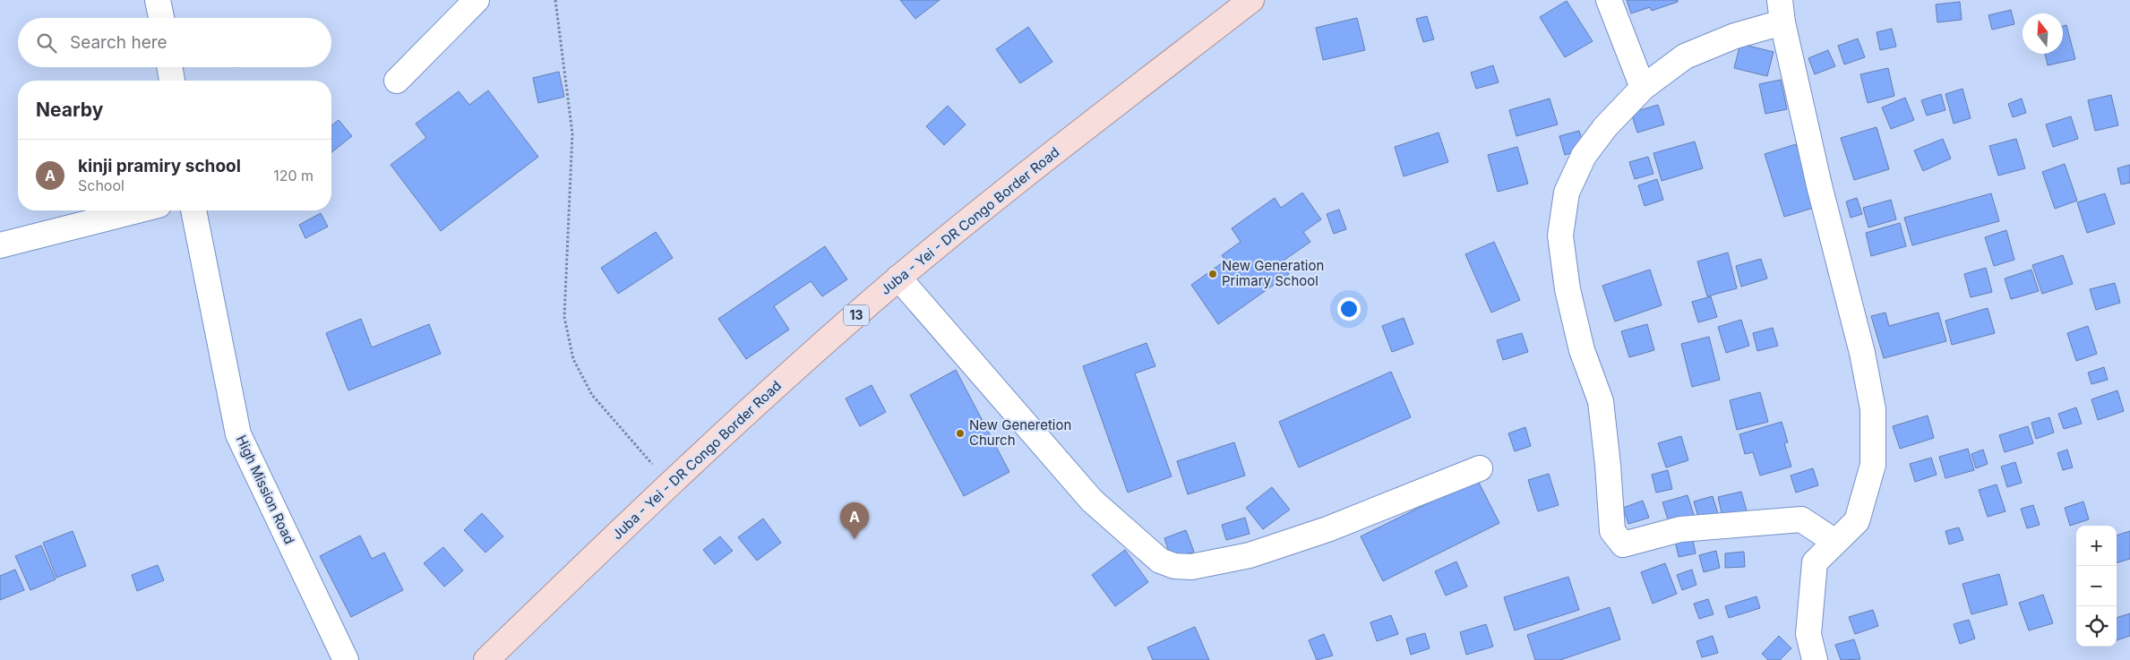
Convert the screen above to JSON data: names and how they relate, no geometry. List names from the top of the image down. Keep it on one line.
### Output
{"streets":{"main road":["Juba - Yei - DR Congo Border Road","13"],"street":["High Mission Road"]},"places":["New Generation Primary School","New Generetion Church"],"north":"top","page":{"search":"Search here","heading":"Nearby","list":[{"mark":"A","name":"kinji pramiry school","note":"School","value":"120 m"}],"pins":"A","map_buttons":["+","−"]}}
